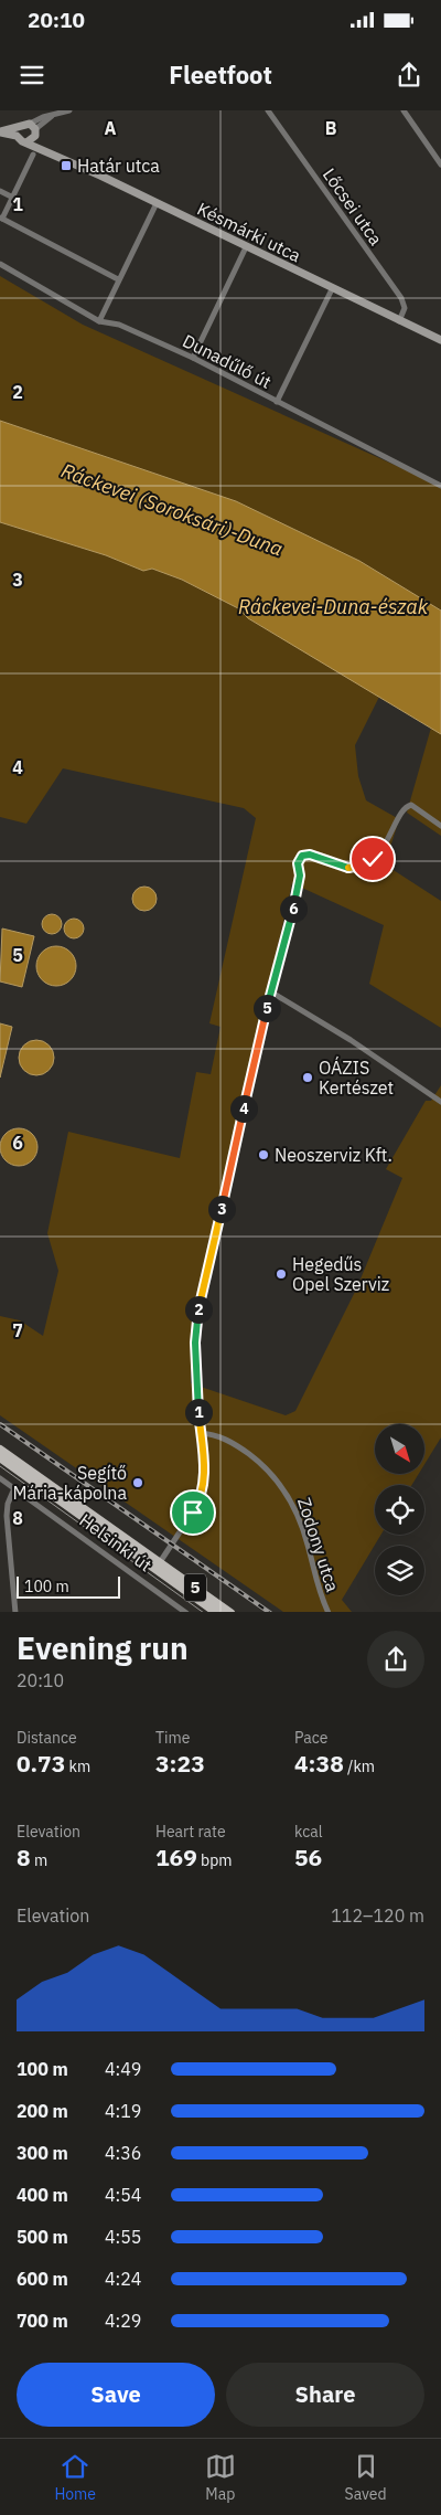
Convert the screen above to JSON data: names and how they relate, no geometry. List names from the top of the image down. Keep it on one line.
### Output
{"streets":{"main road":["Helsinki út","5"],"street":["Lőcsei utca","Késmárki utca","Dunadűlő út","Zodony utca"]},"crossings":[["Lőcsei utca","Késmárki utca"]],"water":["Ráckevei (Soroksári)-Duna","Ráckevei-Duna-észak"],"places":{"transit":["Határ utca"],"other":["OÁZIS Kertészet","Neoszerviz Kft.","Hegedűs Opel Szerviz","Segítő Mária-kápolna"]},"scale_bar":"100 m","north":"bottom right","page":{"status":"20:10","header":"Fleetfoot","pins":["6","5","4","3","2","1"],"scale":"100 m","heading":["Evening run","20:10"],"stats":[["Distance","0.73 km"],["Time","3:23"],["Pace","4:38 /km"],["Elevation","8 m"],["Heart rate","169 bpm"],["kcal","56"]],"chart":["Elevation","112–120 m"],"list":[{"name":"100 m","note":"4:49"},{"name":"200 m","note":"4:19"},{"name":"300 m","note":"4:36"},{"name":"400 m","note":"4:54"},{"name":"500 m","note":"4:55"},{"name":"600 m","note":"4:24"},{"name":"700 m","note":"4:29"}],"buttons":["Save","Share"],"tabs":["Home","Map","Saved"]},"grid":{"columns":["A","B"],"rows":["1","2","3","4","5","6","7","8"]}}
